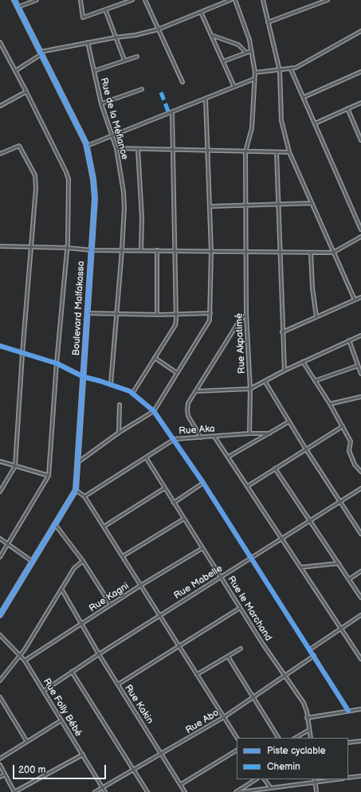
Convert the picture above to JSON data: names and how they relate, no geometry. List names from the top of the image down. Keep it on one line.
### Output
{"streets":{"street":["Rue de la Méfiance","Boulevard Malfakassa","Rue Akpatimé","Rue Aka","Rue Mabelle","Rue Kagni","Rue le Marchand","Rue Kakin","Rue Folly Bébé","Rue Abo"]},"crossings":[["Rue Akpatimé","Rue Aka"],["Rue Aka","Rue le Marchand"],["Rue Mabelle","Rue le Marchand"],["Rue Mabelle","Rue Kakin"],["Rue Mabelle","Rue Folly Bébé"],["Rue Kagni","Rue le Marchand"],["Rue Kagni","Rue Kakin"],["Rue Kagni","Rue Folly Bébé"],["Rue le Marchand","Rue Abo"],["Rue Kakin","Rue Abo"],["Rue Folly Bébé","Rue Abo"]],"legend":["Piste cyclable","Chemin"],"scale_bar":"200 m"}
